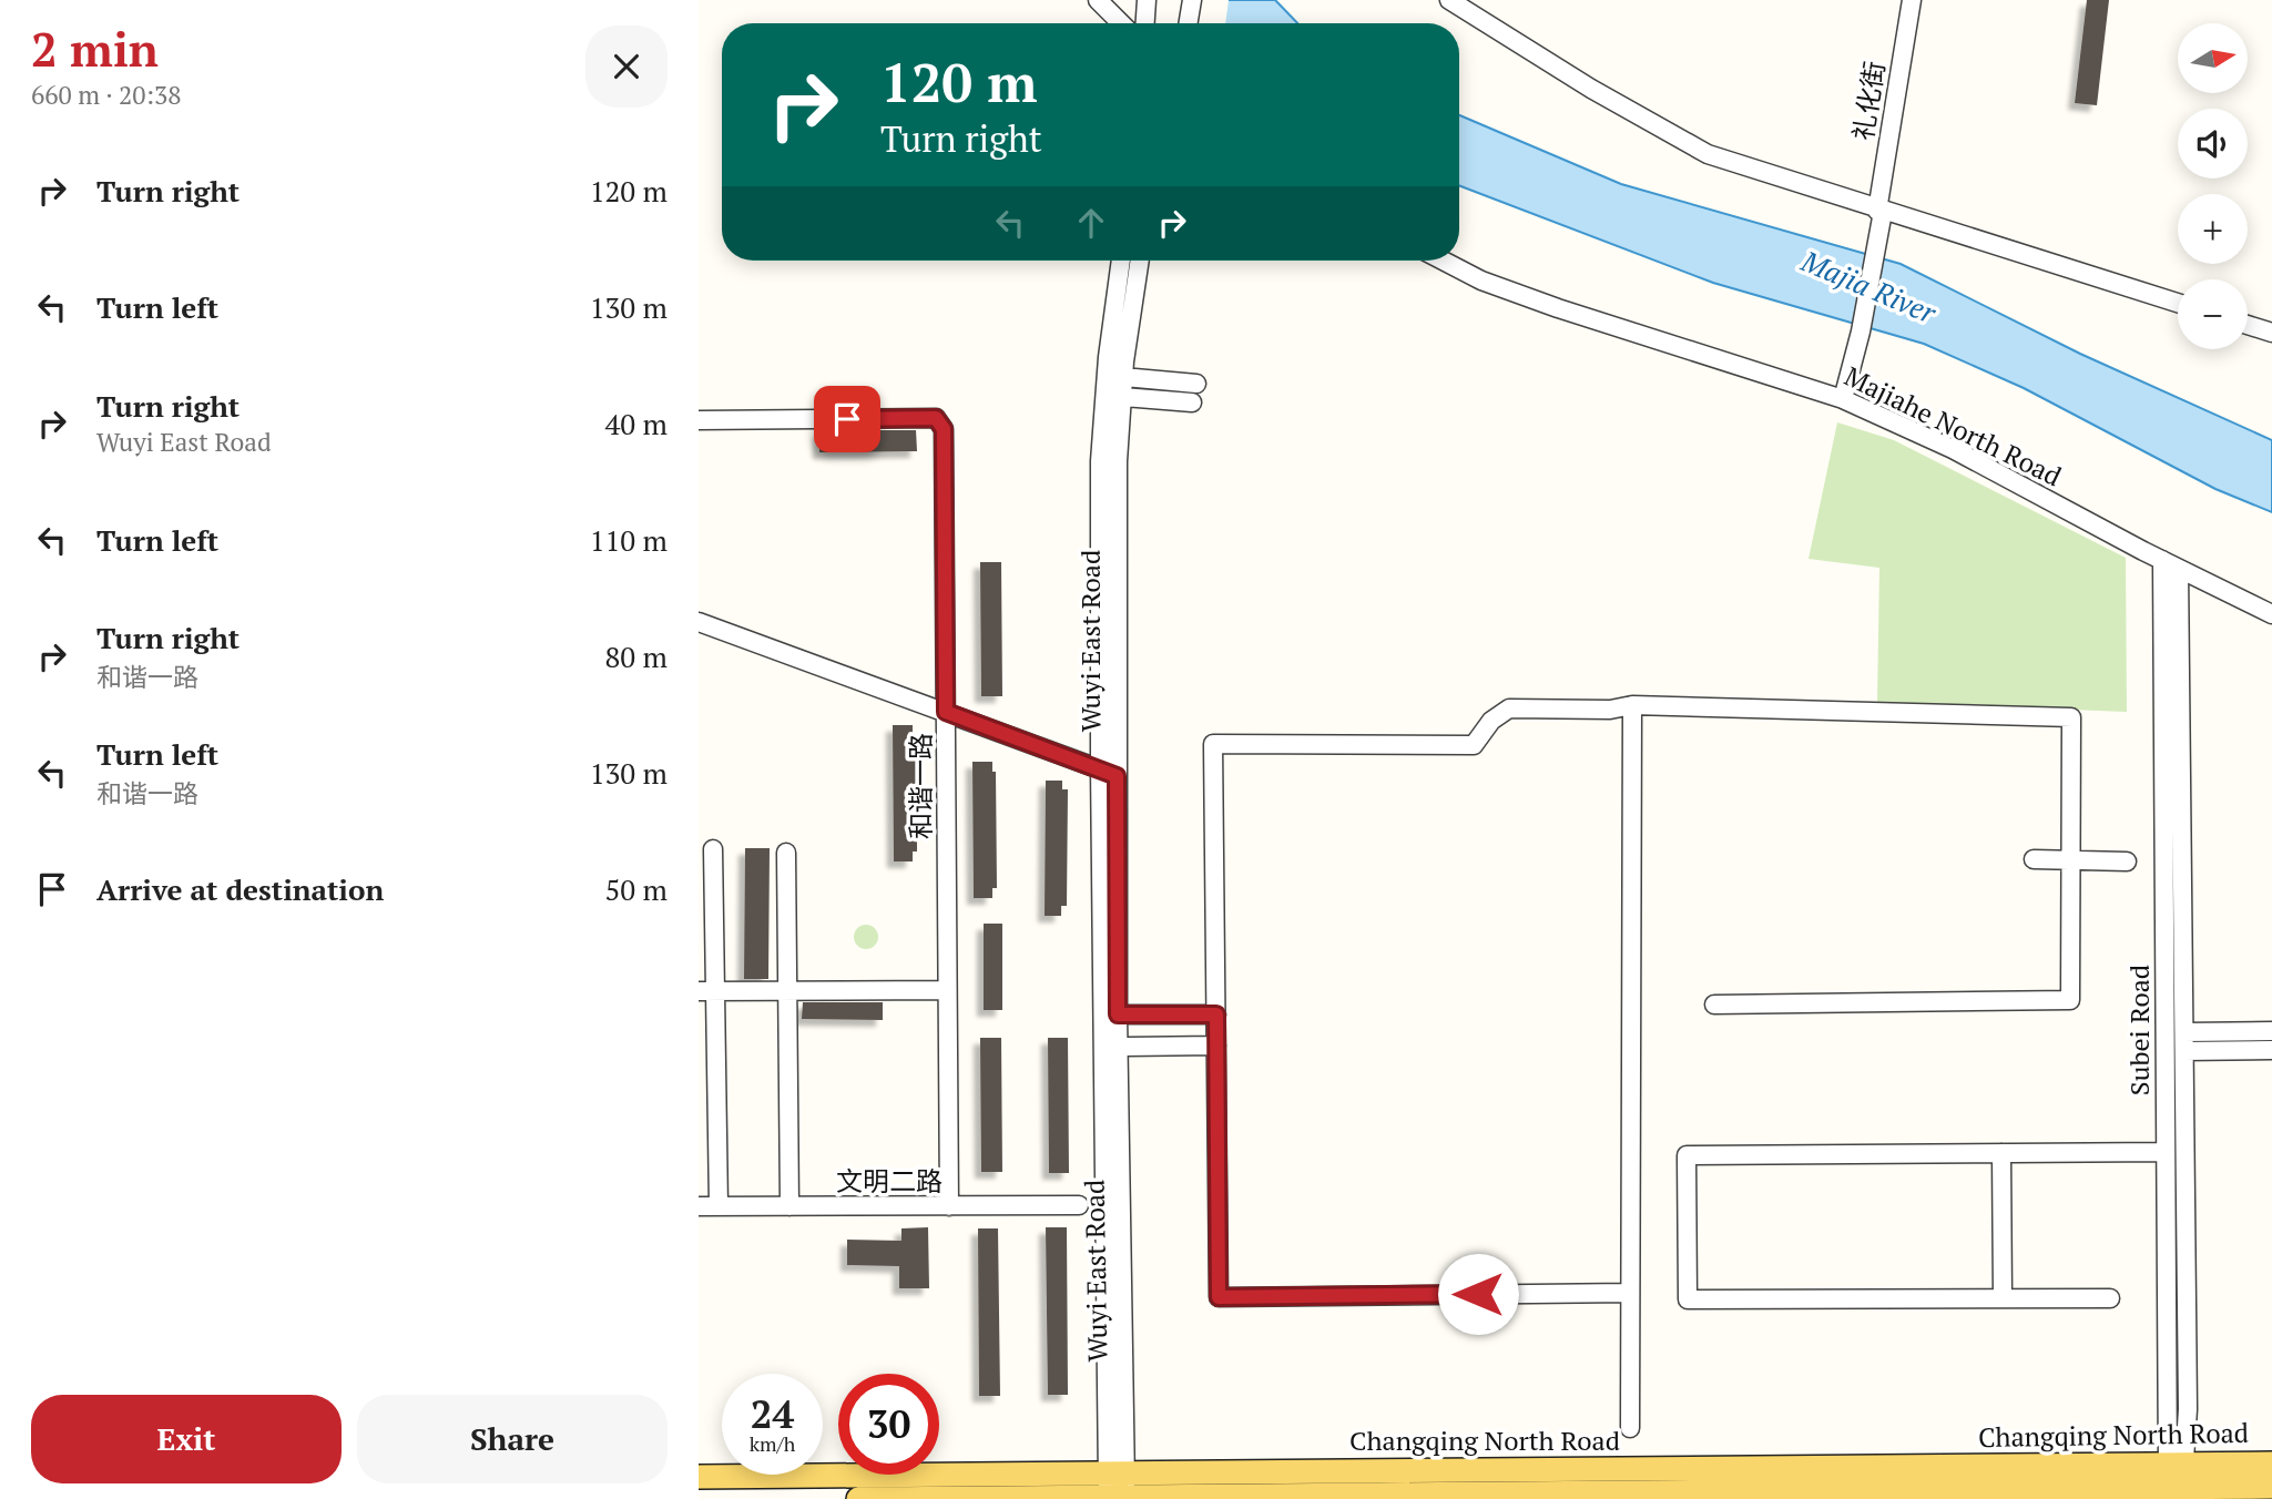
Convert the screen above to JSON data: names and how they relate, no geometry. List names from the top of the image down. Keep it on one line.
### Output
{"streets":{"main road":["Changqing North Road"],"street":["礼化街","Majiahe North Road","Wuyi East Road","和谐一路","Subei Road","文明二路"]},"crossings":[["礼化街","Majiahe North Road"],["Majiahe North Road","Subei Road"],["Wuyi East Road","Changqing North Road"],["和谐一路","文明二路"],["Subei Road","Changqing North Road"]],"water":["Majia River"],"north":"right","page":{"heading":["2 min","660 m · 20:38"],"map_buttons":["+","−"],"turn":["120 m","Turn right"],"list":[{"name":"Turn right","value":"120 m"},{"name":"Turn left","value":"130 m"},{"name":"Turn right","note":"Wuyi East Road","value":"40 m"},{"name":"Turn left","value":"110 m"},{"name":"Turn right","note":"和谐一路","value":"80 m"},{"name":"Turn left","note":"和谐一路","value":"130 m"},{"name":"Arrive at destination","value":"50 m"}],"speed":"24 km/h","limit":"30","buttons":["Exit","Share"]}}
